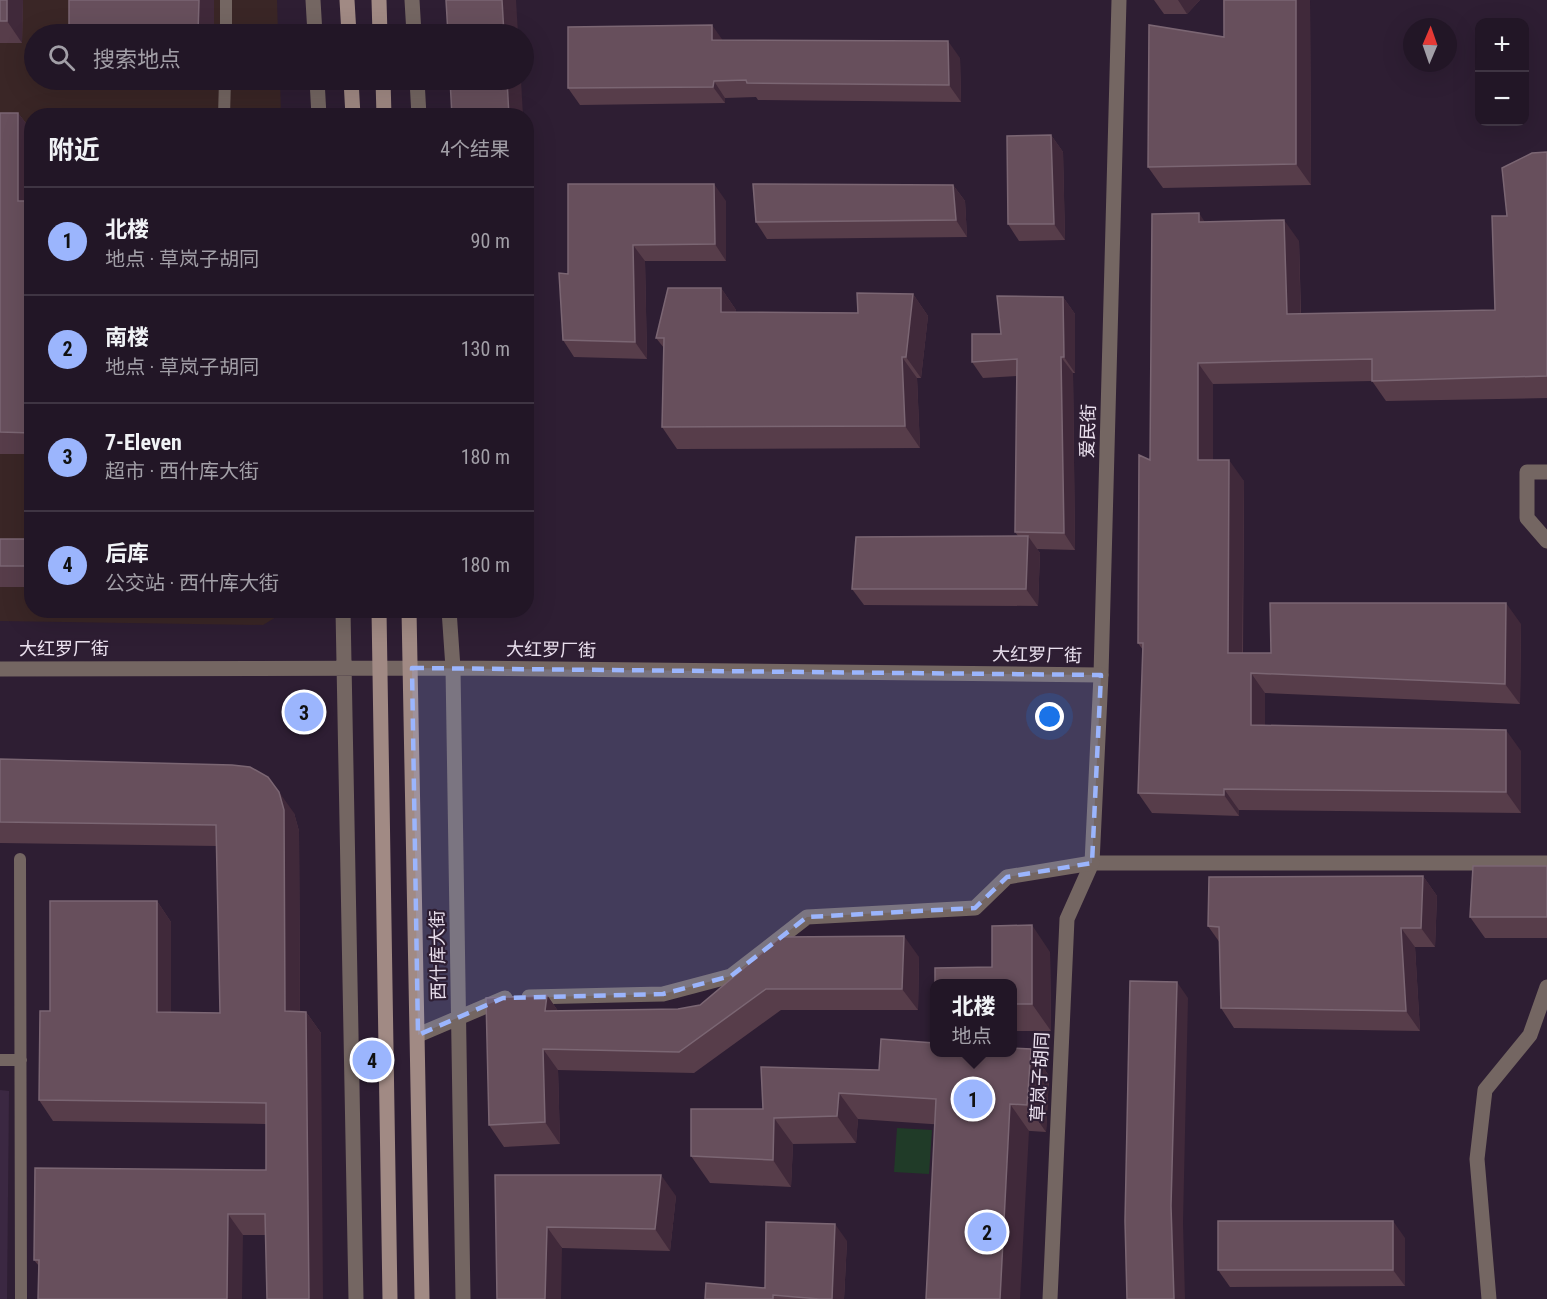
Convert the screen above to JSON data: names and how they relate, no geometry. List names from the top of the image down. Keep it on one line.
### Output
{"streets":{"main road":["西什库大街"],"street":["爱民街","大红罗厂街","草岚子胡同"]},"crossings":[["爱民街","大红罗厂街"],["爱民街","草岚子胡同"],["大红罗厂街","西什库大街"]],"north":"top","page":{"map_buttons":["+","−"],"search":"搜索地点","heading":["附近","4个结果"],"list":[{"mark":"1","name":"北楼","note":"地点 · 草岚子胡同","value":"90 m"},{"mark":"2","name":"南楼","note":"地点 · 草岚子胡同","value":"130 m"},{"mark":"3","name":"7-Eleven","note":"超市 · 西什库大街","value":"180 m"},{"mark":"4","name":"后库","note":"公交站 · 西什库大街","value":"180 m"}],"pins":["3","4","1","2"],"popup":["北楼","地点"]}}
